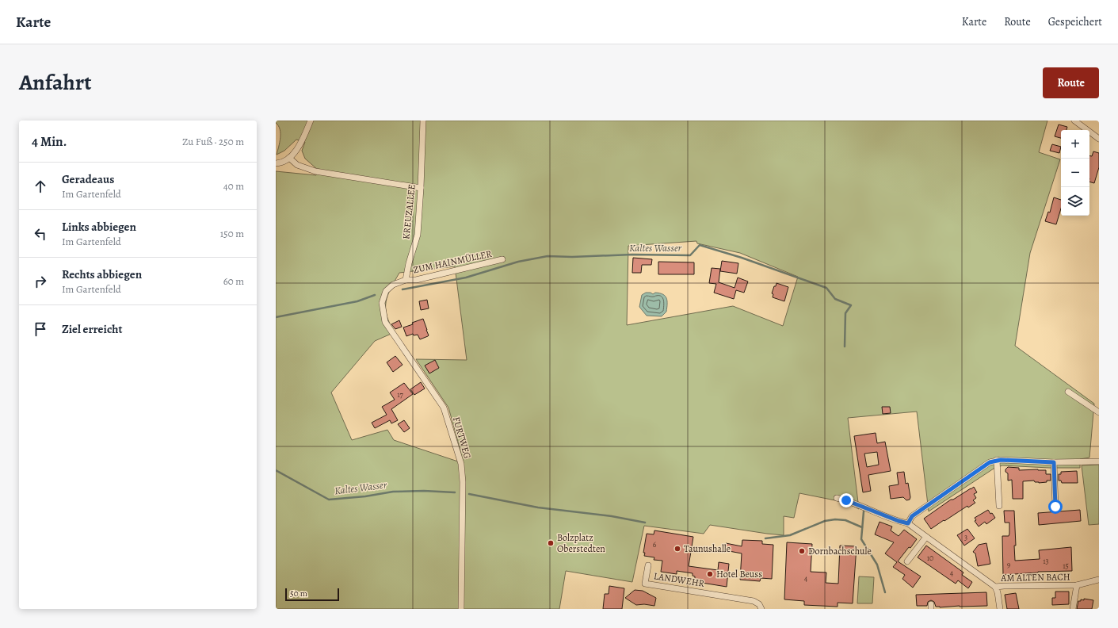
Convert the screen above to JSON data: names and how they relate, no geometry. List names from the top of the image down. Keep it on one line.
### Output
{"streets":{"street":["KREUZALLEE","ZUM HAINMÜLLER","FURTWEG","AM ALTEN BACH","LANDWEHR"]},"crossings":[["KREUZALLEE","ZUM HAINMÜLLER"],["KREUZALLEE","FURTWEG"],["ZUM HAINMÜLLER","FURTWEG"]],"water":["Kaltes Wasser"],"places":["Bolzplatz Oberstedten","Taunushalle","Dornbachschule","Hotel Beuss"],"house_numbers":["17","3","6","10","13","9","15","4","4"],"scale_bar":"50 m","page":{"header":"Karte","nav":["Karte","Route","Gespeichert"],"title":"Anfahrt","buttons":"Route","heading":["4 Min.","Zu Fuß · 250 m"],"map_buttons":["+","−"],"list":[["Geradeaus","Im Gartenfeld","40 m"],["Links abbiegen","Im Gartenfeld","150 m"],["Rechts abbiegen","Im Gartenfeld","60 m"],"Ziel erreicht"],"scale":"50 m"}}
